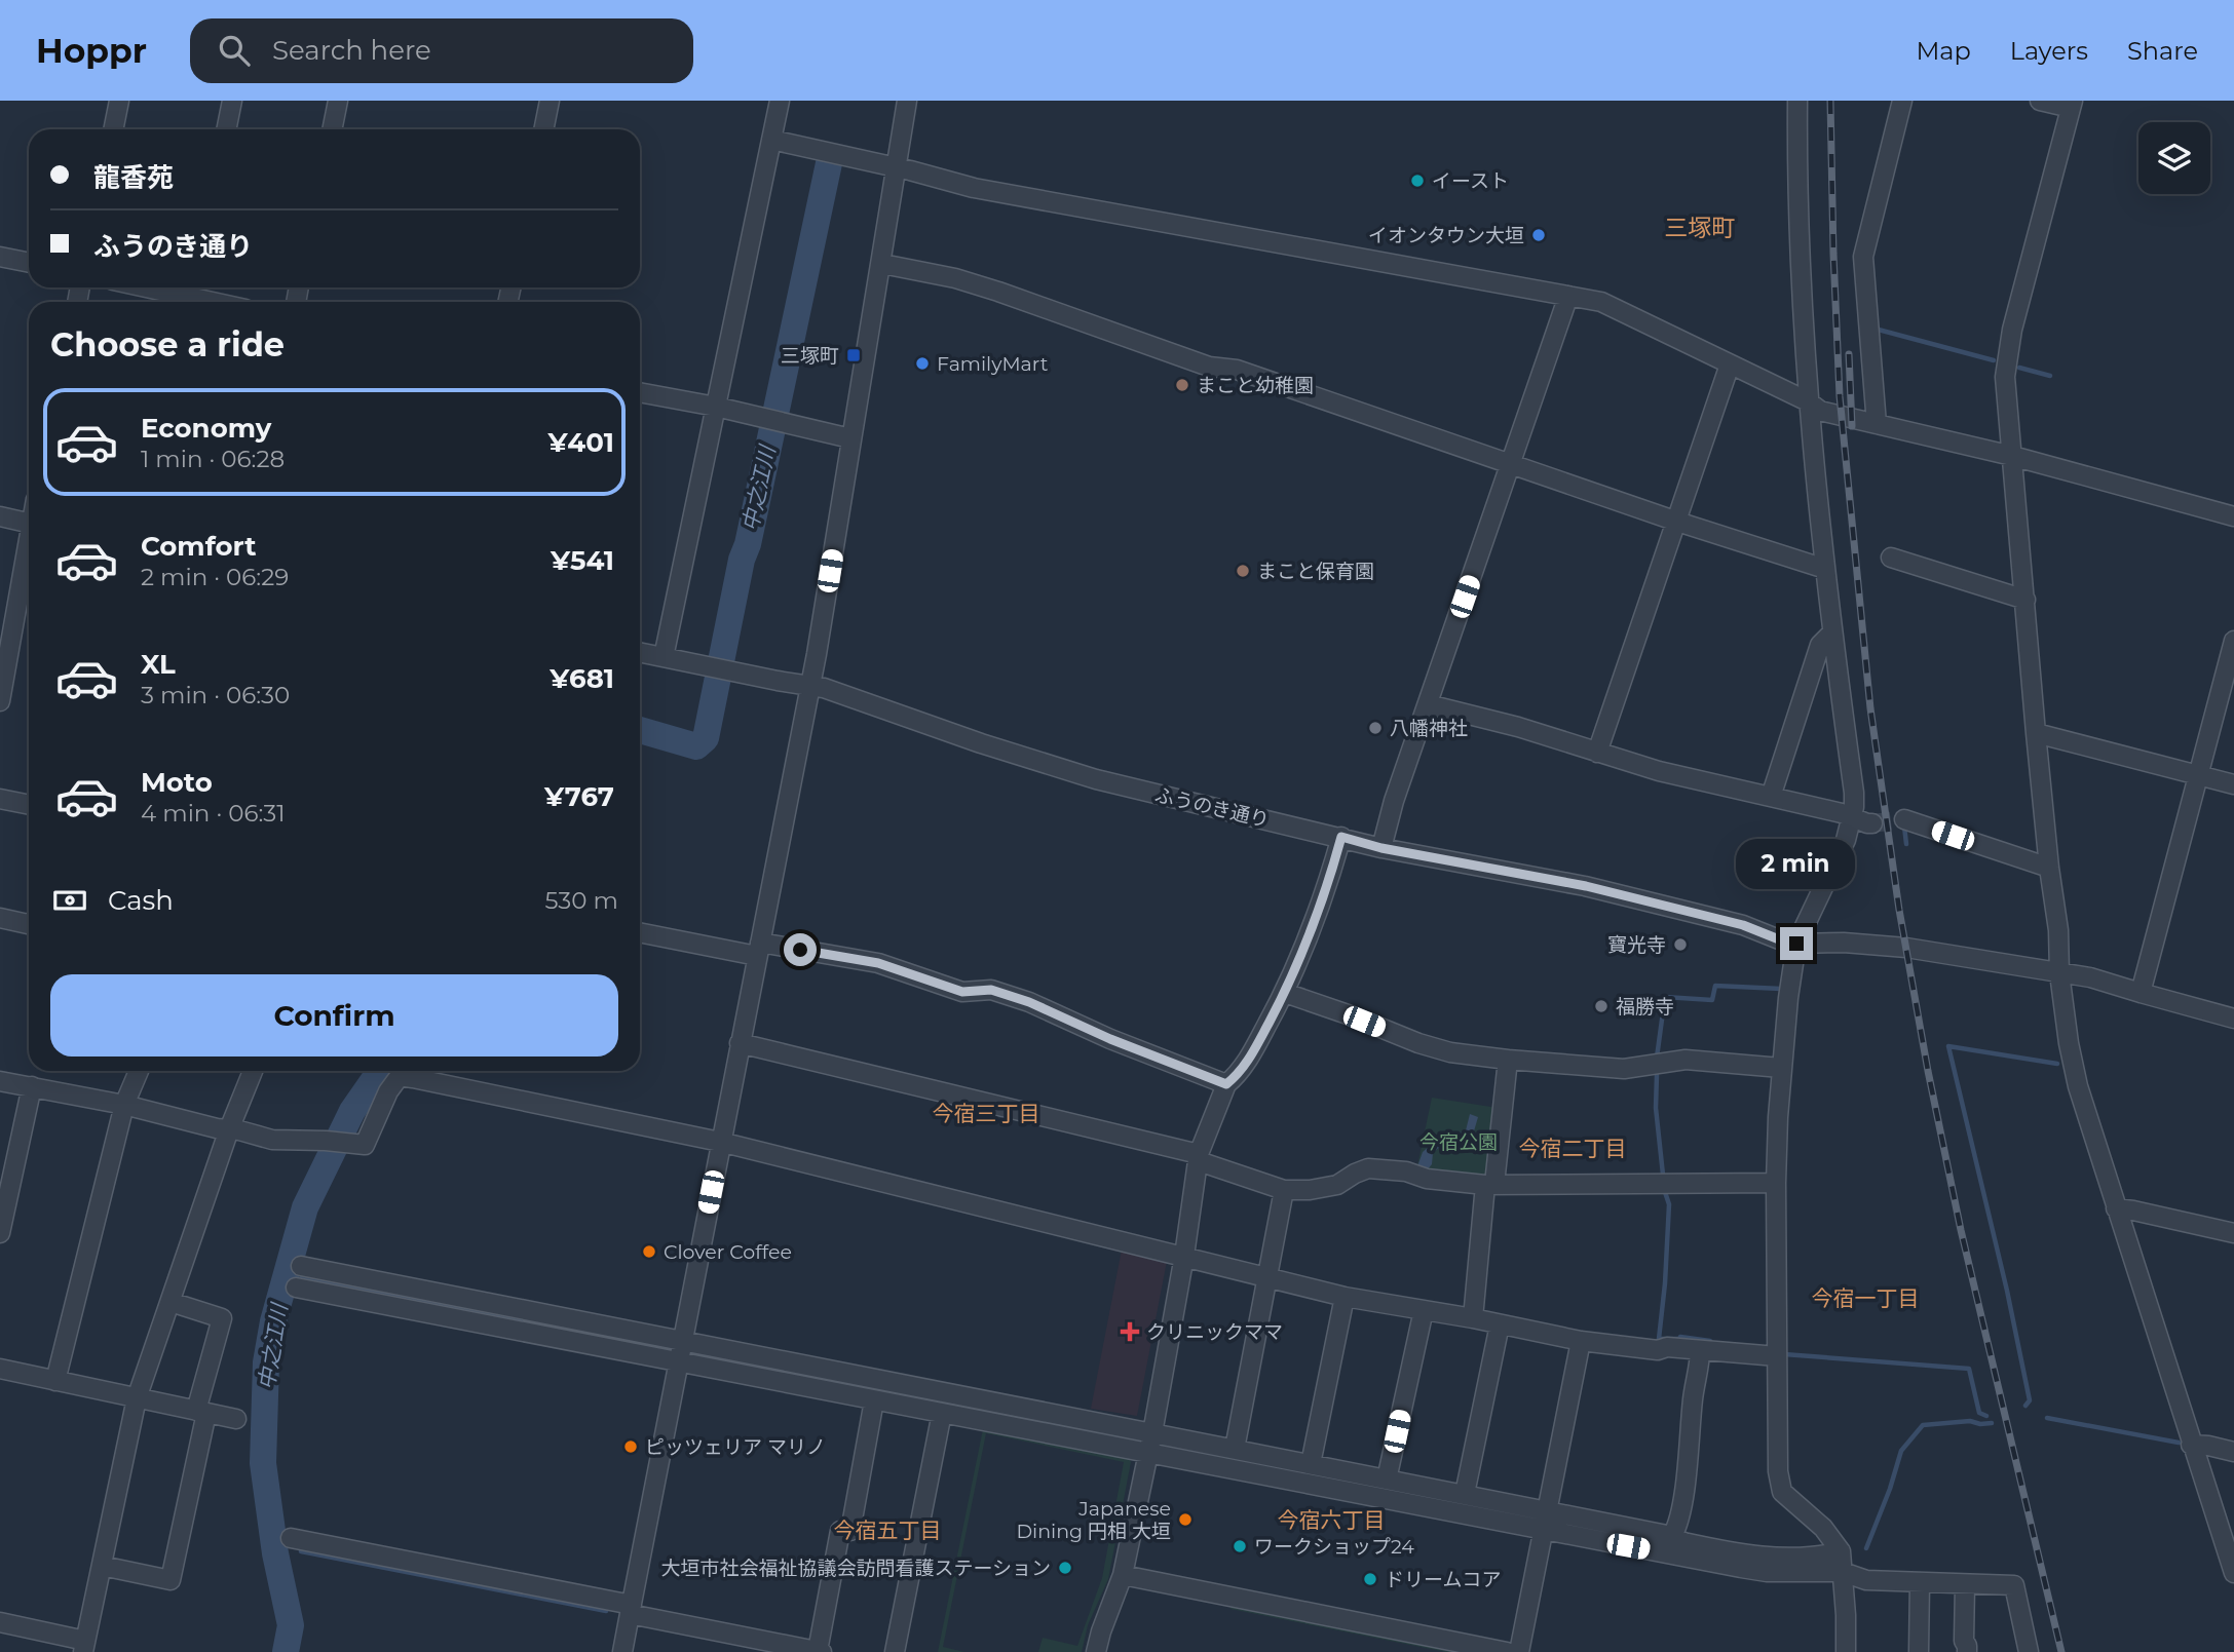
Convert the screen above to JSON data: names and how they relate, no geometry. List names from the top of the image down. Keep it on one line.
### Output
{"streets":{"street":["ふうのき通り"]},"districts":["三塚町","今宿三丁目","今宿二丁目","今宿一丁目","今宿六丁目","今宿五丁目"],"water":["中之江川"],"parks":["今宿公園"],"places":{"other":["イースト","イオンタウン大垣","FamilyMart","まこと幼稚園","まこと保育園","八幡神社","寶光寺","福勝寺","Clover Coffee","ピッツェリア マリノ","Japanese Dining 円相 大垣","ワークショップ24","大垣市社会福祉協議会訪問看護ステーション","ドリームコア"],"transit":["三塚町"],"health":["クリニックママ"]},"page":{"header":"Hoppr","search":"Search here","nav":["Map","Layers","Share"],"banner":["龍香苑","ふうのき通り"],"heading":"Choose a ride","list":[{"name":"Economy","note":"1 min · 06:28","value":"¥401"},{"name":"Comfort","note":"2 min · 06:29","value":"¥541"},{"name":"XL","note":"3 min · 06:30","value":"¥681"},{"name":"Moto","note":"4 min · 06:31","value":"¥767"}],"bubble":"2 min","pay":["Cash","530 m"],"buttons":"Confirm"}}
